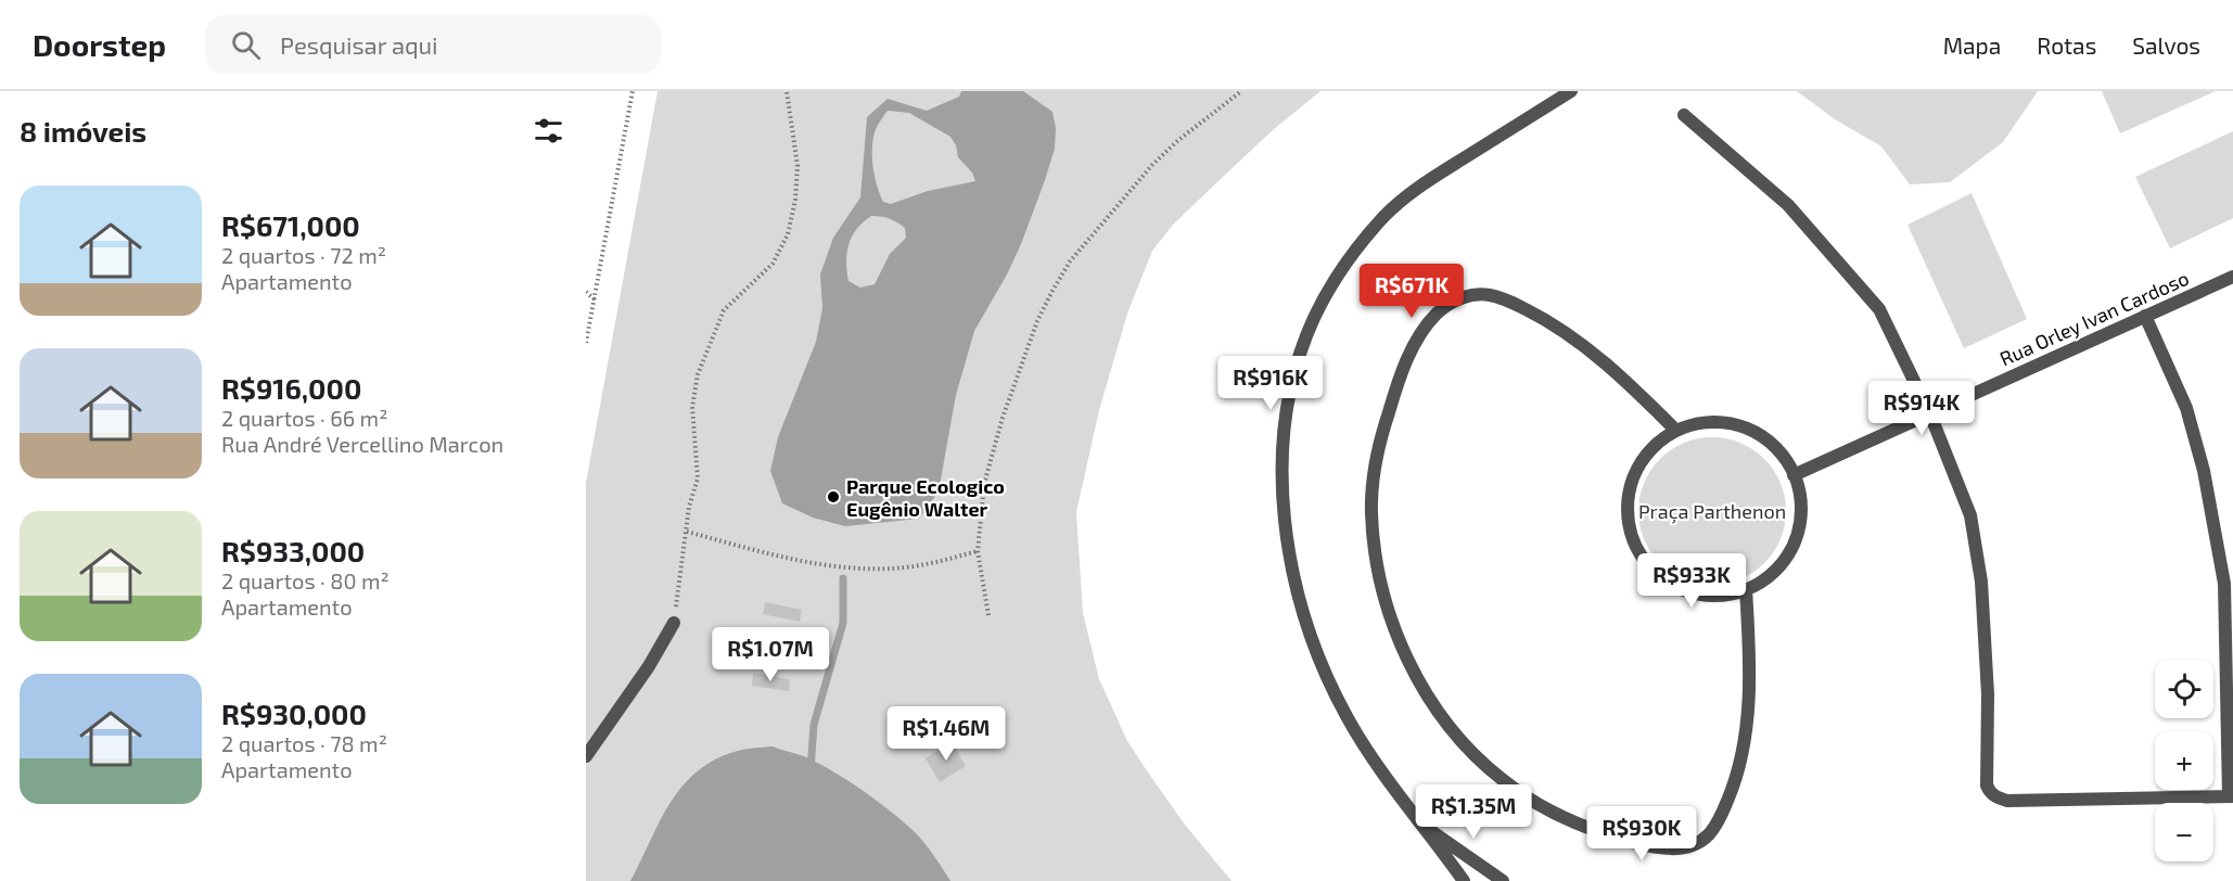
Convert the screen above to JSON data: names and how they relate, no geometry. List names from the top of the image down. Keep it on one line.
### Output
{"streets":{"street":["Rua Orley Ivan Cardoso"]},"parks":["Praça Parthenon"],"places":["Parque Ecologico Eugênio Walter"],"page":{"header":"Doorstep","search":"Pesquisar aqui","nav":["Mapa","Rotas","Salvos"],"heading":"8 imóveis","list":[{"name":"R$671,000","note":"2 quartos · 72 m² · Apartamento"},{"name":"R$916,000","note":"2 quartos · 66 m² · Rua André Vercellino Marcon"},{"name":"R$933,000","note":"2 quartos · 80 m² · Apartamento"},{"name":"R$930,000","note":"2 quartos · 78 m² · Apartamento"}],"price":["R$671K","R$916K","R$914K","R$933K","R$1.07M","R$1.46M","R$1.35M","R$930K"],"map_buttons":["+","−"]}}
